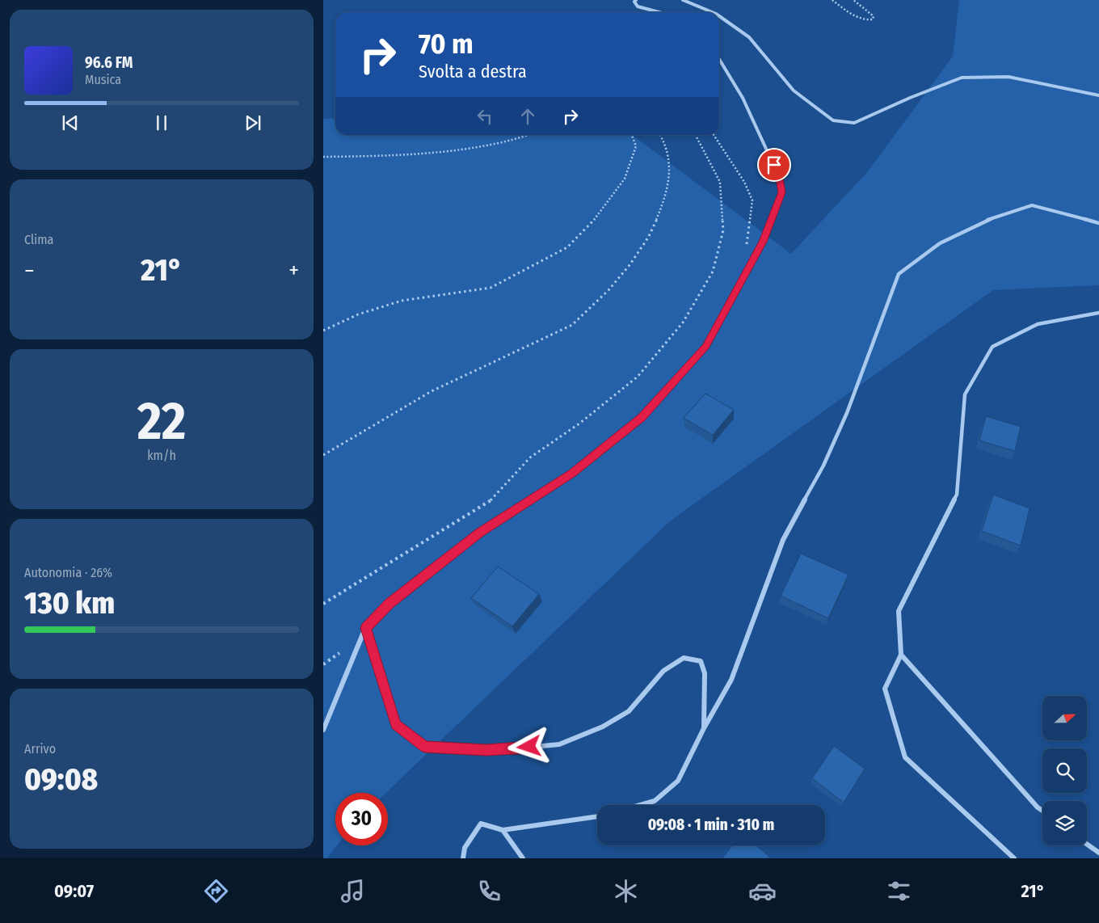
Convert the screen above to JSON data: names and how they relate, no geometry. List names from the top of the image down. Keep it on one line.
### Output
{"north":"right","page":{"turn":["70 m","Svolta a destra"],"song":["96.6 FM","Musica"],"tile":["Clima",["22","km/h"],["Autonomia · 26%","130 km"],["Arrivo","09:08"]],"heat":["−","21°","+"],"limit":"30","trip":"09:08 · 1 min · 310 m","tabs":["09:07","21°"]}}
